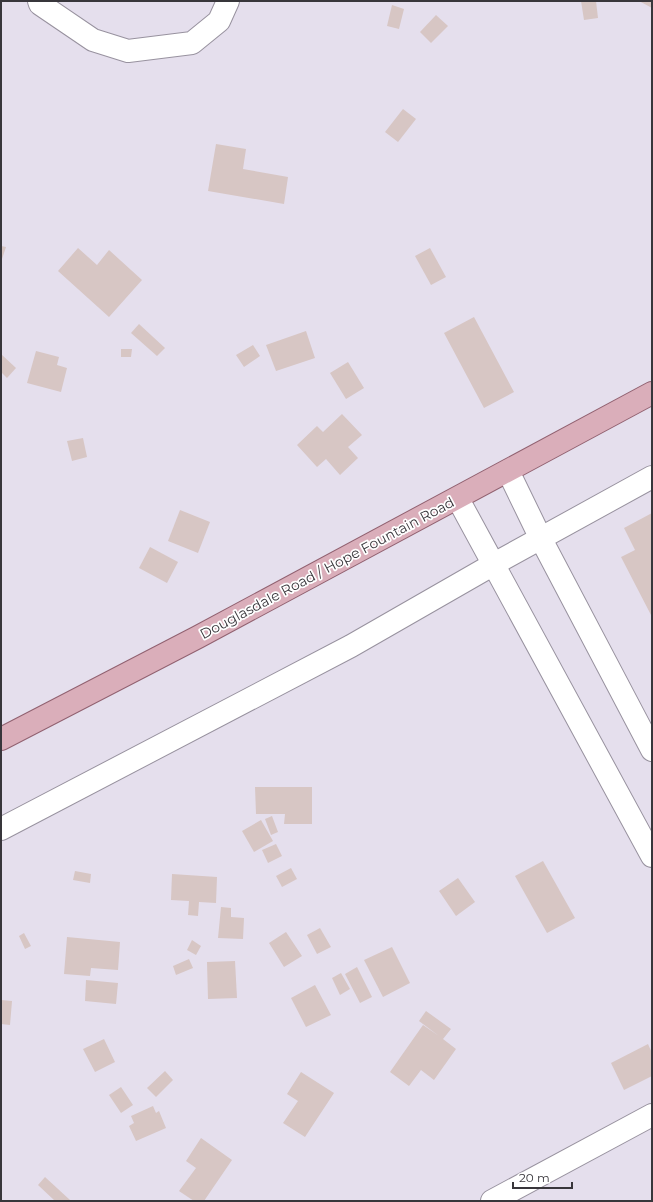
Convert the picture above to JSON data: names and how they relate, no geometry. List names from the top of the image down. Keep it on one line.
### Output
{"streets":{"main road":["Douglasdale Road / Hope Fountain Road"]},"scale_bar":"20 m"}
